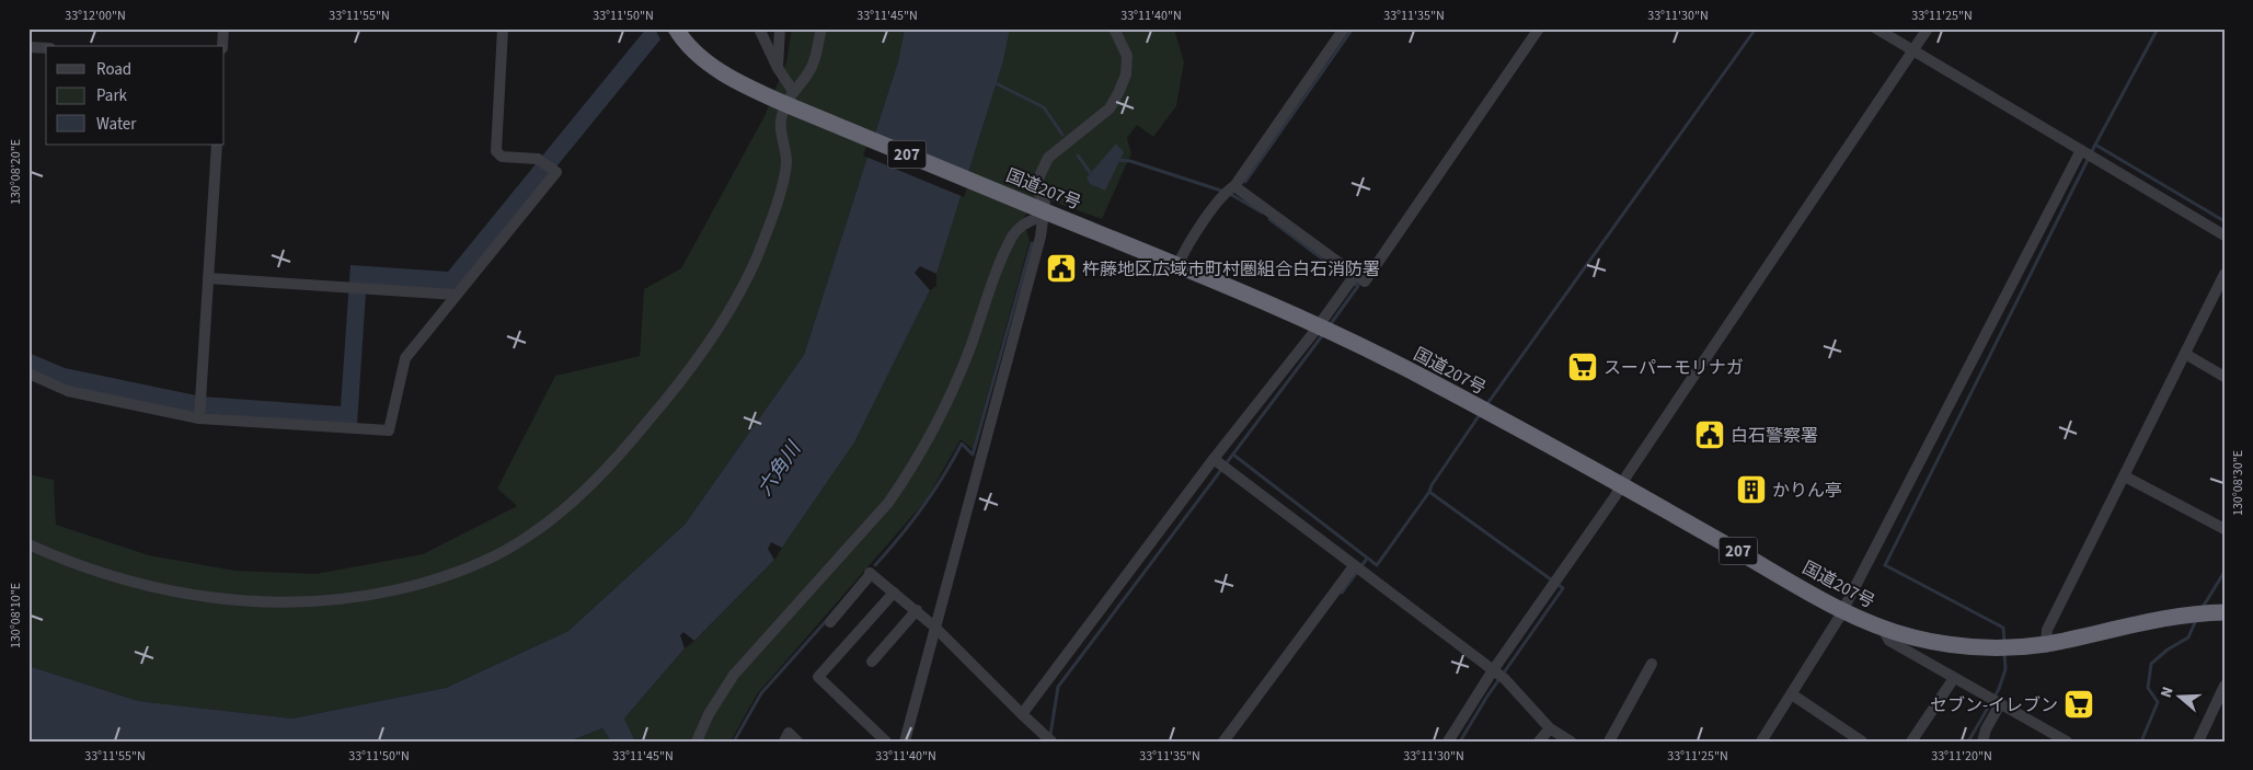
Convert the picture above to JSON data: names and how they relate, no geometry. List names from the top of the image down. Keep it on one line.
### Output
{"streets":{"highway":["207","国道207号"]},"water":["六角川"],"places":{"public building":["杵藤地区広域市町村圏組合白石消防署","白石警察署"],"supermarket":["スーパーモリナガ","セブン-イレブン"],"building":["かりん亭"]},"legend":["Road","Park","Water"],"north":"left","coordinates":["33°12'00\"N","33°11'55\"N","33°11'50\"N","33°11'45\"N","33°11'40\"N","33°11'35\"N","33°11'30\"N","33°11'25\"N","130°08'20\"E","130°08'30\"E","130°08'10\"E","33°11'20\"N"]}
